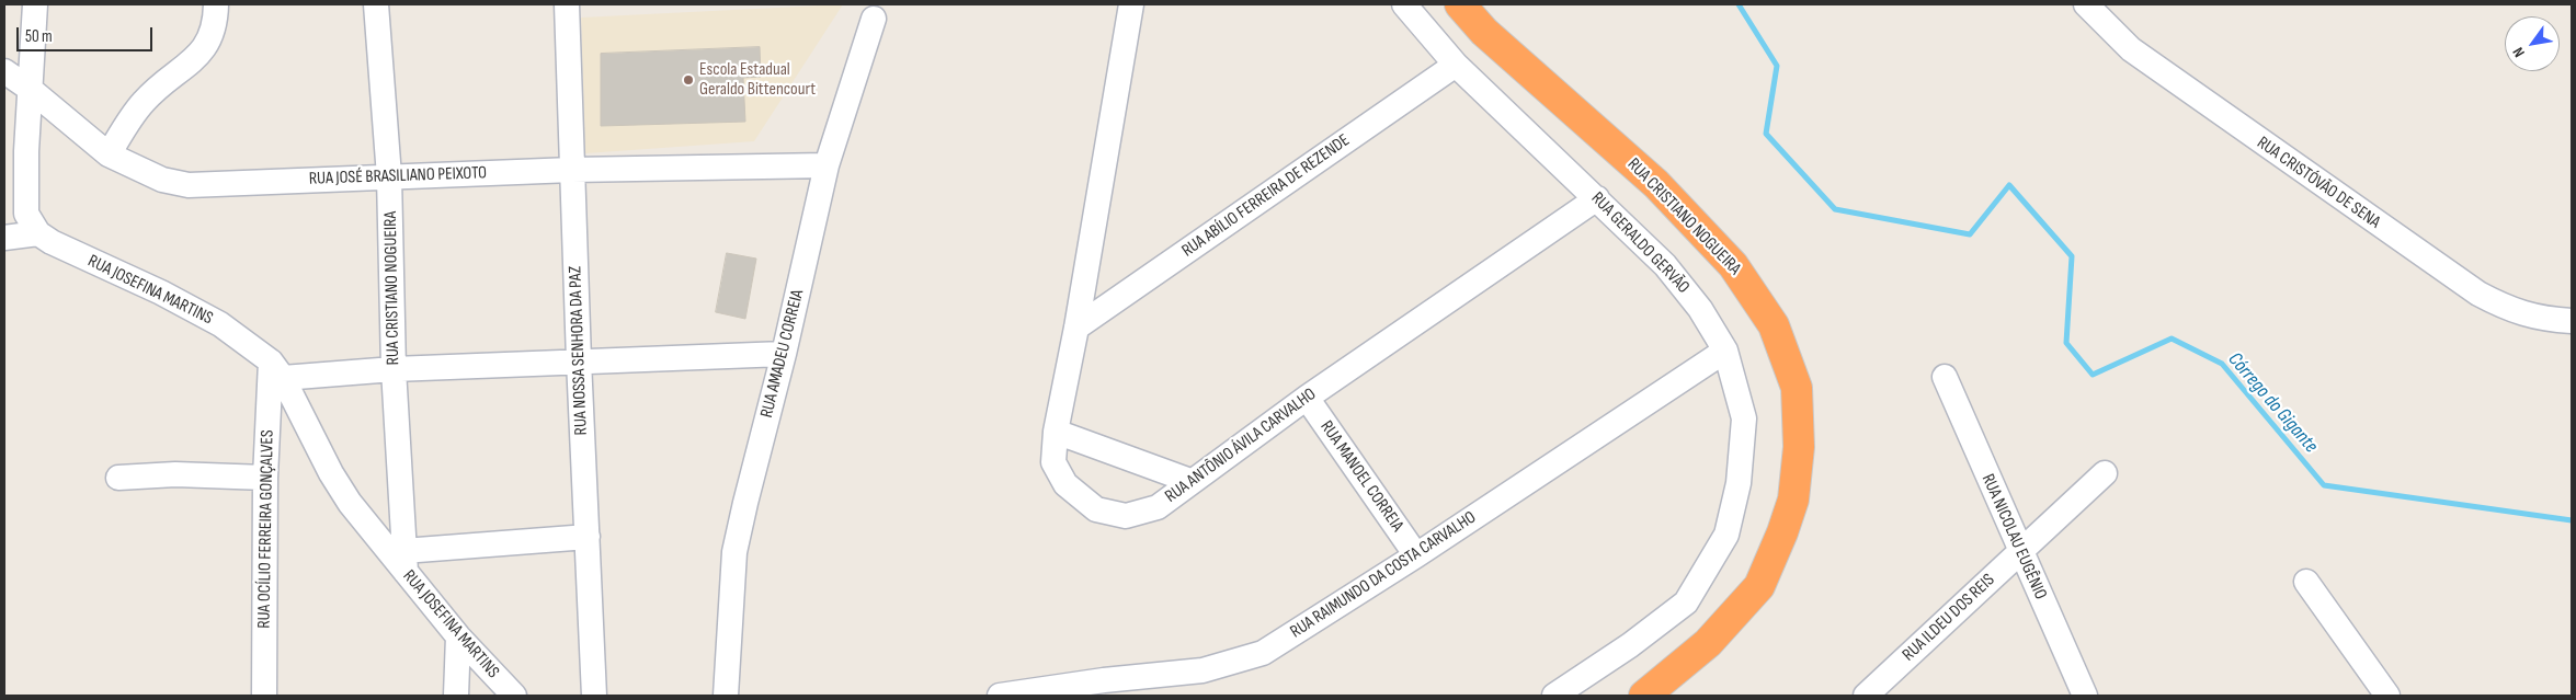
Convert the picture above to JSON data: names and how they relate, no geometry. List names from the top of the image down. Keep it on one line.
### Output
{"streets":{"highway":["RUA CRISTIANO NOGUEIRA"],"street":["RUA JOSÉ BRASILIANO PEIXOTO","RUA CRISTÓVÃO DE SENA","RUA ABÍLIO FERREIRA DE REZENDE","RUA GERALDO GERVÃO","RUA JOSEFINA MARTINS","RUA NOSSA SENHORA DA PAZ","RUA AMADEU CORREIA","RUA ANTÔNIO ÁVILA CARVALHO","RUA MANOEL CORREIA","RUA OCÍLIO FERREIRA GONÇALVES","RUA NICOLAU EUGÊNIO","RUA RAIMUNDO DA COSTA CARVALHO","RUA ILDEU DOS REIS"]},"crossings":[["RUA JOSÉ BRASILIANO PEIXOTO","RUA CRISTIANO NOGUEIRA"],["RUA JOSÉ BRASILIANO PEIXOTO","RUA NOSSA SENHORA DA PAZ"],["RUA JOSÉ BRASILIANO PEIXOTO","RUA AMADEU CORREIA"],["RUA ABÍLIO FERREIRA DE REZENDE","RUA GERALDO GERVÃO"],["RUA ABÍLIO FERREIRA DE REZENDE","RUA ANTÔNIO ÁVILA CARVALHO"],["RUA CRISTIANO NOGUEIRA","RUA JOSEFINA MARTINS"],["RUA GERALDO GERVÃO","RUA ANTÔNIO ÁVILA CARVALHO"],["RUA GERALDO GERVÃO","RUA RAIMUNDO DA COSTA CARVALHO"],["RUA JOSEFINA MARTINS","RUA OCÍLIO FERREIRA GONÇALVES"],["RUA ANTÔNIO ÁVILA CARVALHO","RUA MANOEL CORREIA"],["RUA MANOEL CORREIA","RUA RAIMUNDO DA COSTA CARVALHO"],["RUA NICOLAU EUGÊNIO","RUA ILDEU DOS REIS"]],"water":["Córrego do Gigante"],"places":["Escola Estadual Geraldo Bittencourt"],"scale_bar":"50 m","north":"bottom left"}
